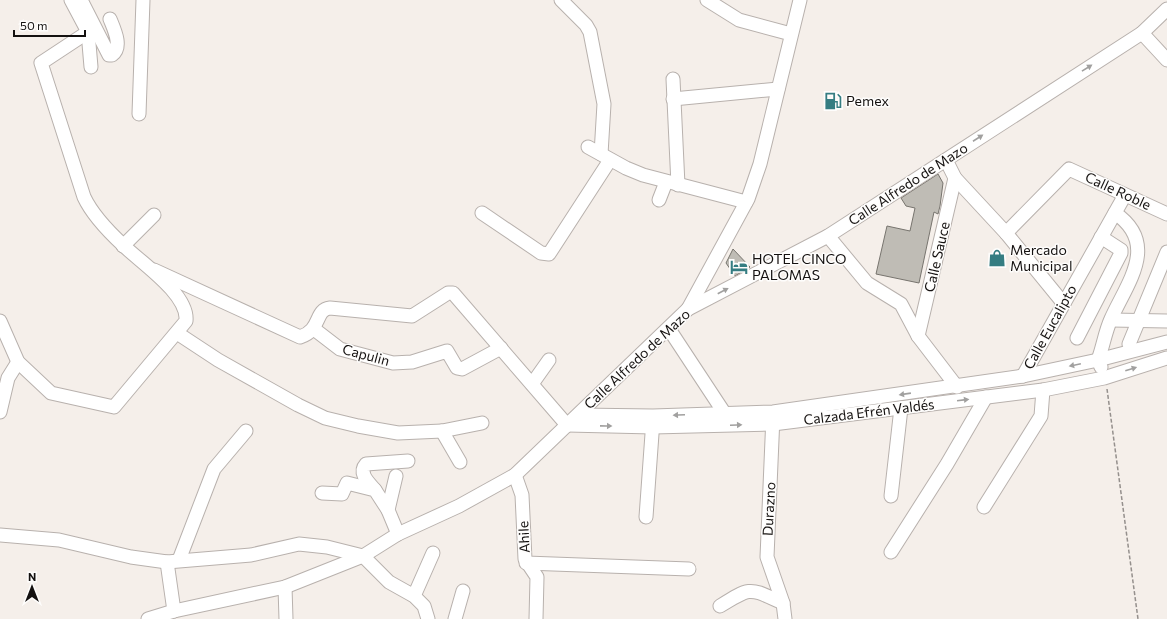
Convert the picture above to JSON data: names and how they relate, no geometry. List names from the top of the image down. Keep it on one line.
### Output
{"streets":{"street":["Calle Alfredo de Mazo","Calle Roble","Calle Sauce","Calle Eucalipto","Capulin","Calzada Efrén Valdés","Durazno","Ahile"]},"crossings":[["Calle Alfredo de Mazo","Calzada Efrén Valdés"],["Calle Alfredo de Mazo","Ahile"],["Calle Roble","Calle Eucalipto"],["Calle Eucalipto","Calzada Efrén Valdés"],["Calzada Efrén Valdés","Durazno"]],"places":{"fuel station":["Pemex"],"shop":["Mercado Municipal"],"hotel":["HOTEL CINCO PALOMAS"]},"scale_bar":"50 m","north":"top"}
